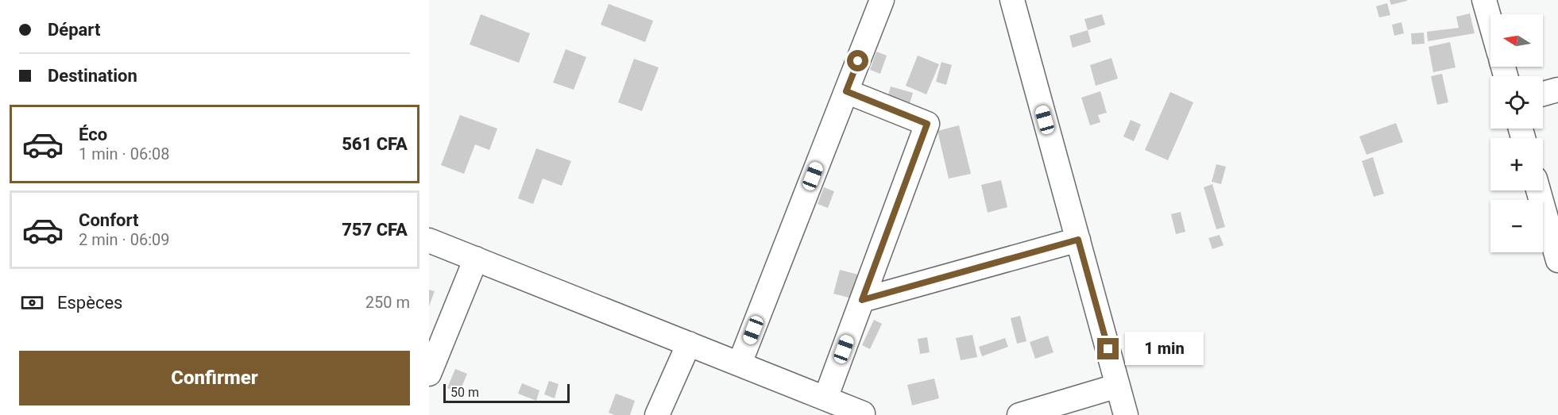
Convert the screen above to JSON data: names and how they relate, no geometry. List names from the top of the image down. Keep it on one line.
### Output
{"scale_bar":"50 m","north":"left","page":{"banner":["Départ","Destination"],"map_buttons":["+","−"],"list":[{"name":"Éco","note":"1 min · 06:08","value":"561 CFA"},{"name":"Confort","note":"2 min · 06:09","value":"757 CFA"}],"pay":["Espèces","250 m"],"bubble":"1 min","buttons":"Confirmer","scale":"50 m"}}
